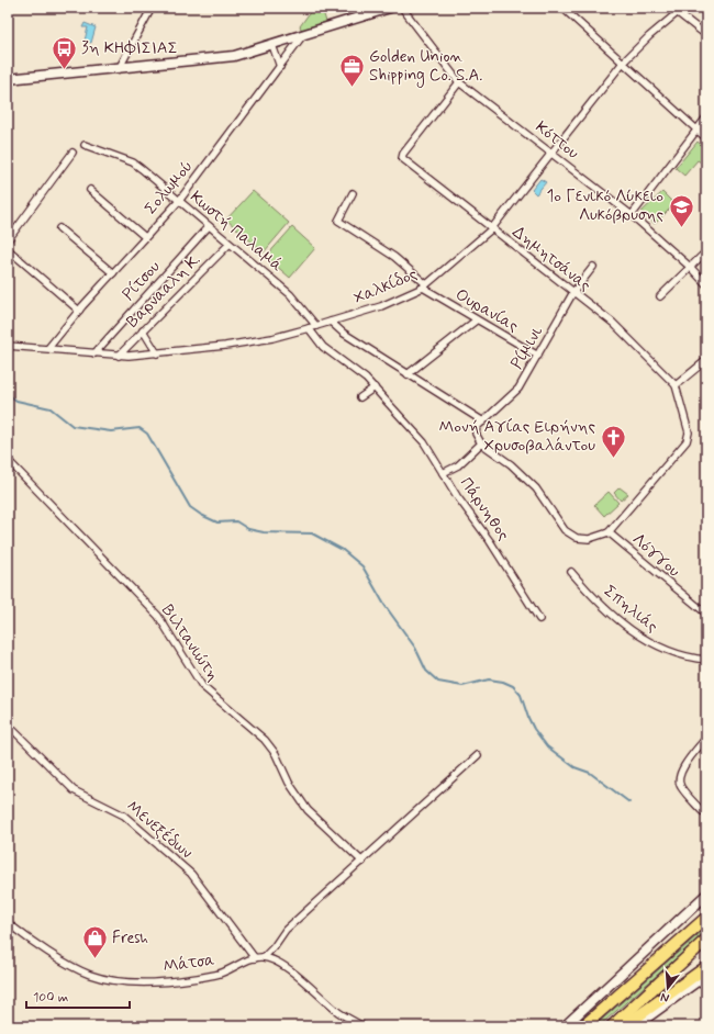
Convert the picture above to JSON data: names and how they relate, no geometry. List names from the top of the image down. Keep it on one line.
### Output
{"streets":{"street":["Κόττου","Σολωμού","Κωστή Παλαμά","Δημητσάνας","Ρίτσου","Χαλκίδος","Βαρνααλη Κ.","Ουρανίας","Ρίμινι","Πάρνηθος","Λόγγου","Σπηλιάς","Βιλτανιώτη","Μενεξέδων","Μάτσα"]},"crossings":[["Κόττου","Δημητσάνας"],["Κόττου","Χαλκίδος"],["Σολωμού","Κωστή Παλαμά"],["Σολωμού","Χαλκίδος"],["Κωστή Παλαμά","Ρίτσου"],["Κωστή Παλαμά","Χαλκίδος"],["Κωστή Παλαμά","Βαρνααλη Κ."],["Δημητσάνας","Χαλκίδος"],["Δημητσάνας","Ρίμινι"],["Ρίτσου","Χαλκίδος"],["Χαλκίδος","Βαρνααλη Κ."],["Χαλκίδος","Ουρανίας"],["Χαλκίδος","Πάρνηθος"],["Ουρανίας","Ρίμινι"],["Μενεξέδων","Μάτσα"]],"places":{"bus stop":["3η ΚΗΦΙΣΙΑΣ"],"office":["Golden Union Shipping Co. S.A."],"school or university":["1ο Γενικό Λύκειο Λυκόβρυσης"],"church":["Μονή Αγίας Ειρήνης Χρυσοβαλάντου"],"shop":["Fresh"]},"scale_bar":"100 m","north":"bottom"}
